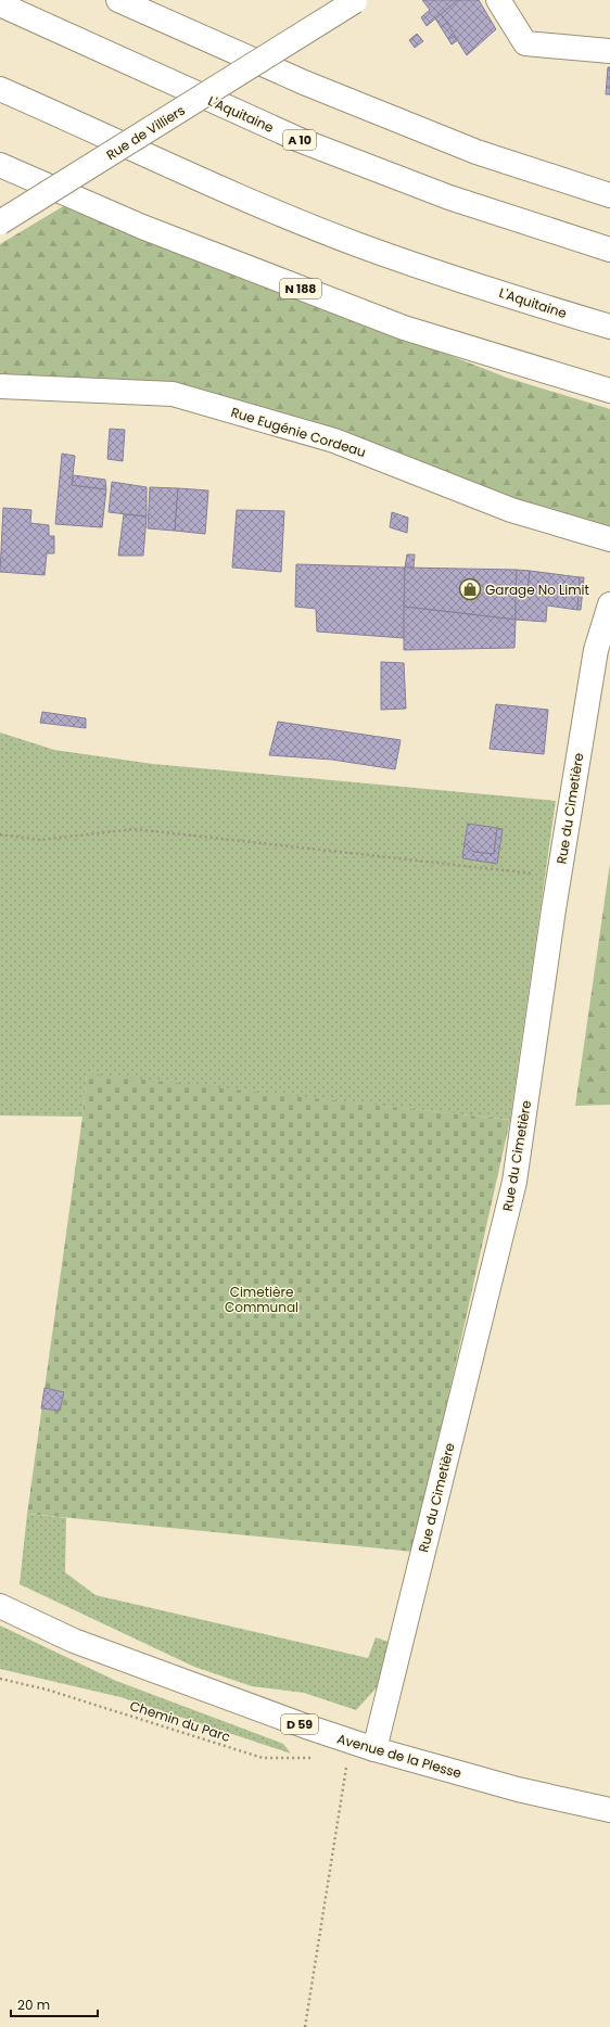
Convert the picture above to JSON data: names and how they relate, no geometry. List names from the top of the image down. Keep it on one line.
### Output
{"streets":{"main road":["L'Aquitaine","Rue de Villiers","A 10","N 188","Rue Eugénie Cordeau","Rue du Cimetière","D 59","Avenue de la Plesse"],"path":["Chemin du Parc"]},"crossings":[["Rue du Cimetière","Avenue de la Plesse"]],"parks":["Cimetière Communal"],"places":{"shop":["Garage No Limit"]},"scale_bar":"20 m"}
